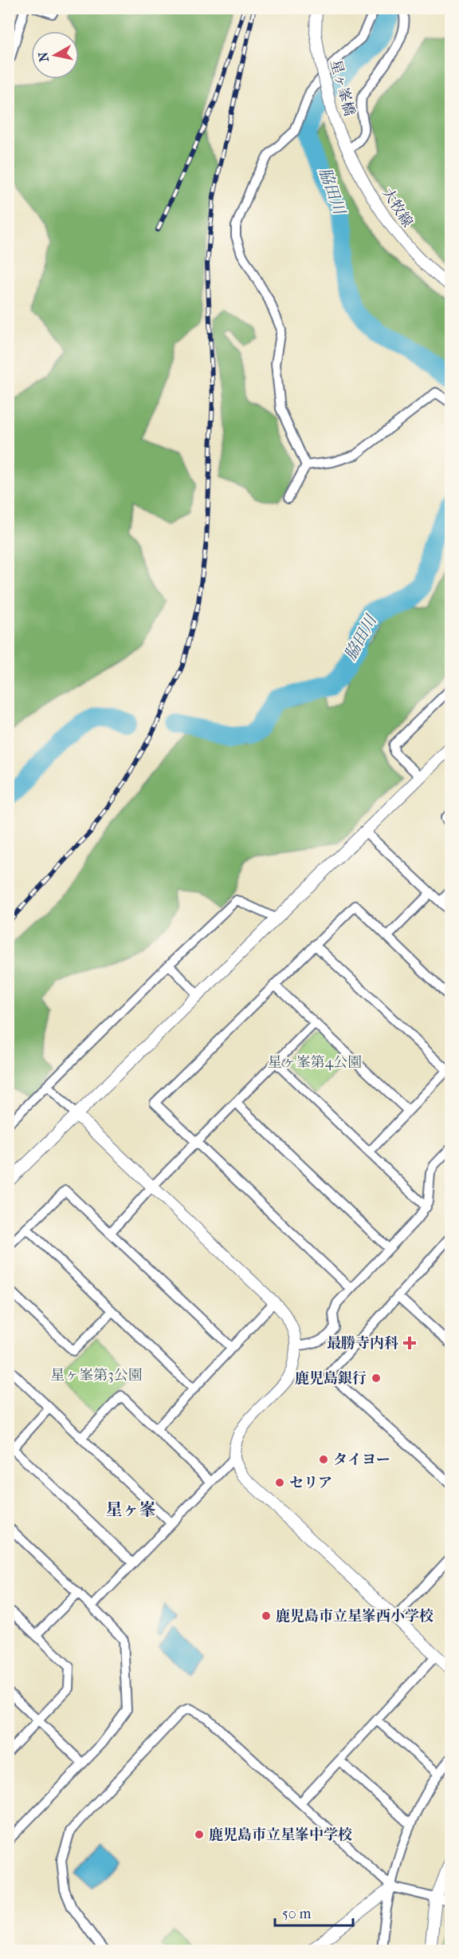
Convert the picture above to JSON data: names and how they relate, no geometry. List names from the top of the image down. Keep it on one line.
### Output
{"streets":{"street":["星ヶ峯橋","大牧線"]},"crossings":[["星ヶ峯橋","大牧線"]],"districts":["星ヶ峯"],"water":["脇田川"],"parks":["星ヶ峯第4公園","星ヶ峯第3公園"],"places":{"health":["最勝寺内科"],"other":["鹿児島銀行","タイヨー","セリア","鹿児島市立星峯西小学校","鹿児島市立星峯中学校"]},"scale_bar":"50 m","north":"left"}
